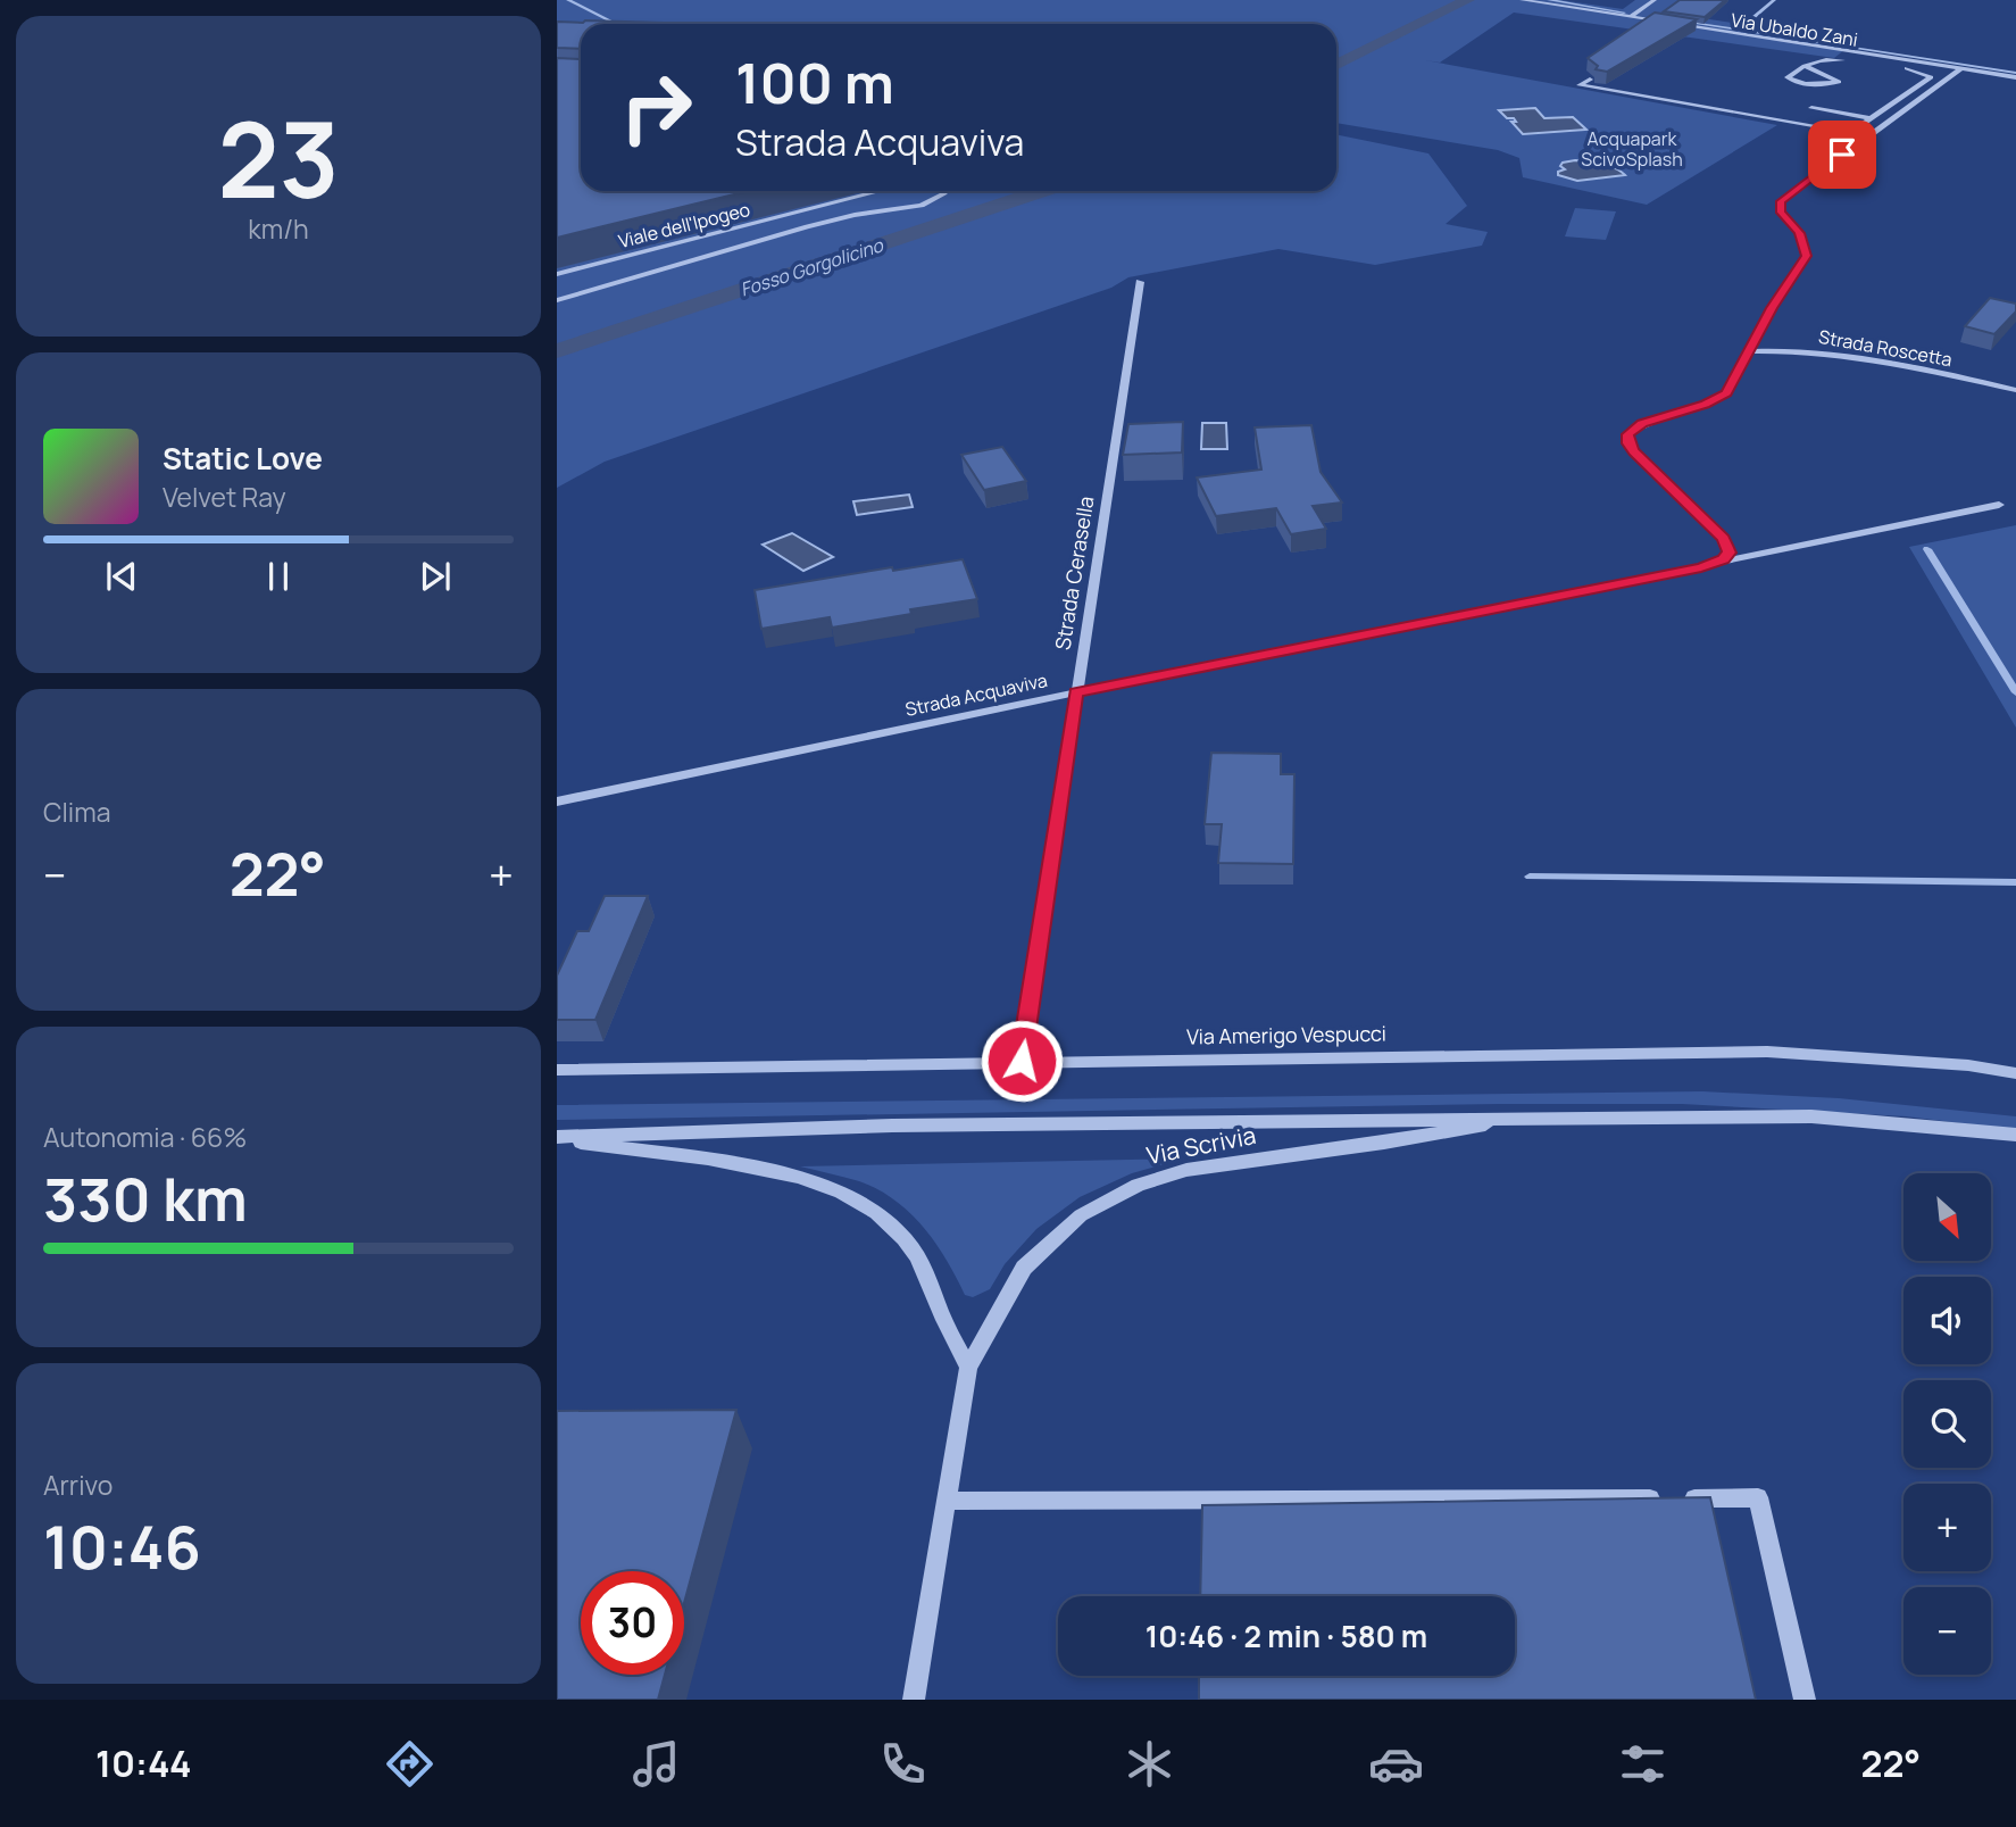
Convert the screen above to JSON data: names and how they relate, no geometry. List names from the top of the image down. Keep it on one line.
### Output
{"streets":{"street":["Via Ubaldo Zani","Viale dell'Ipogeo","Strada Roscetta","Strada Cerasella","Strada Acquaviva","Via Amerigo Vespucci","Via Scrivia"]},"crossings":[["Strada Cerasella","Strada Acquaviva"],["Strada Cerasella","Via Amerigo Vespucci"]],"water":["Fosso Gorgolicino"],"parks":["Acquapark ScivoSplash"],"north":"bottom right","page":{"tile":[["23","km/h"],"Clima",["Autonomia · 66%","330 km"],["Arrivo","10:46"]],"turn":["100 m","Strada Acquaviva"],"song":["Static Love","Velvet Ray"],"heat":["−","22°","+"],"map_buttons":["+","−"],"limit":"30","trip":"10:46 · 2 min · 580 m","tabs":["10:44","22°"]}}
